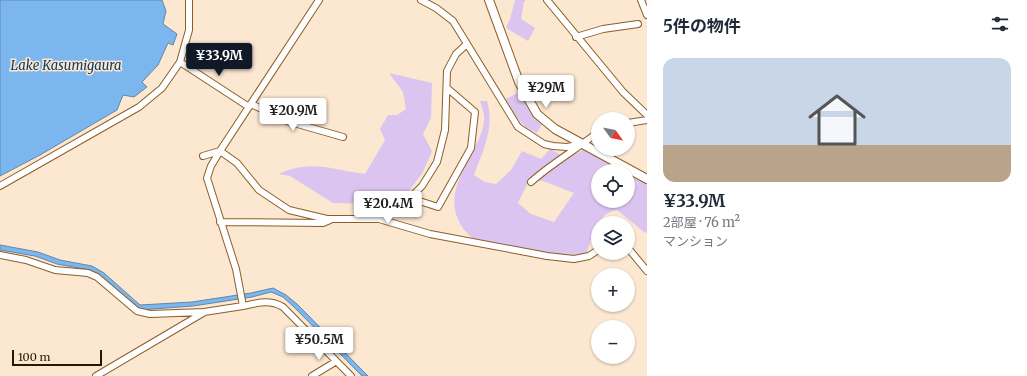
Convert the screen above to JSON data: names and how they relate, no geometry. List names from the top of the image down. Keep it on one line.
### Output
{"water":["Lake Kasumigaura"],"scale_bar":"100 m","north":"bottom right","page":{"heading":"5件の物件","price":["¥33.9M","¥29M","¥20.9M","¥20.4M","¥50.5M"],"list":[{"name":"¥33.9M","note":"2部屋 · 76 m² · マンション"}],"map_buttons":["+","−"],"scale":"100 m"}}
